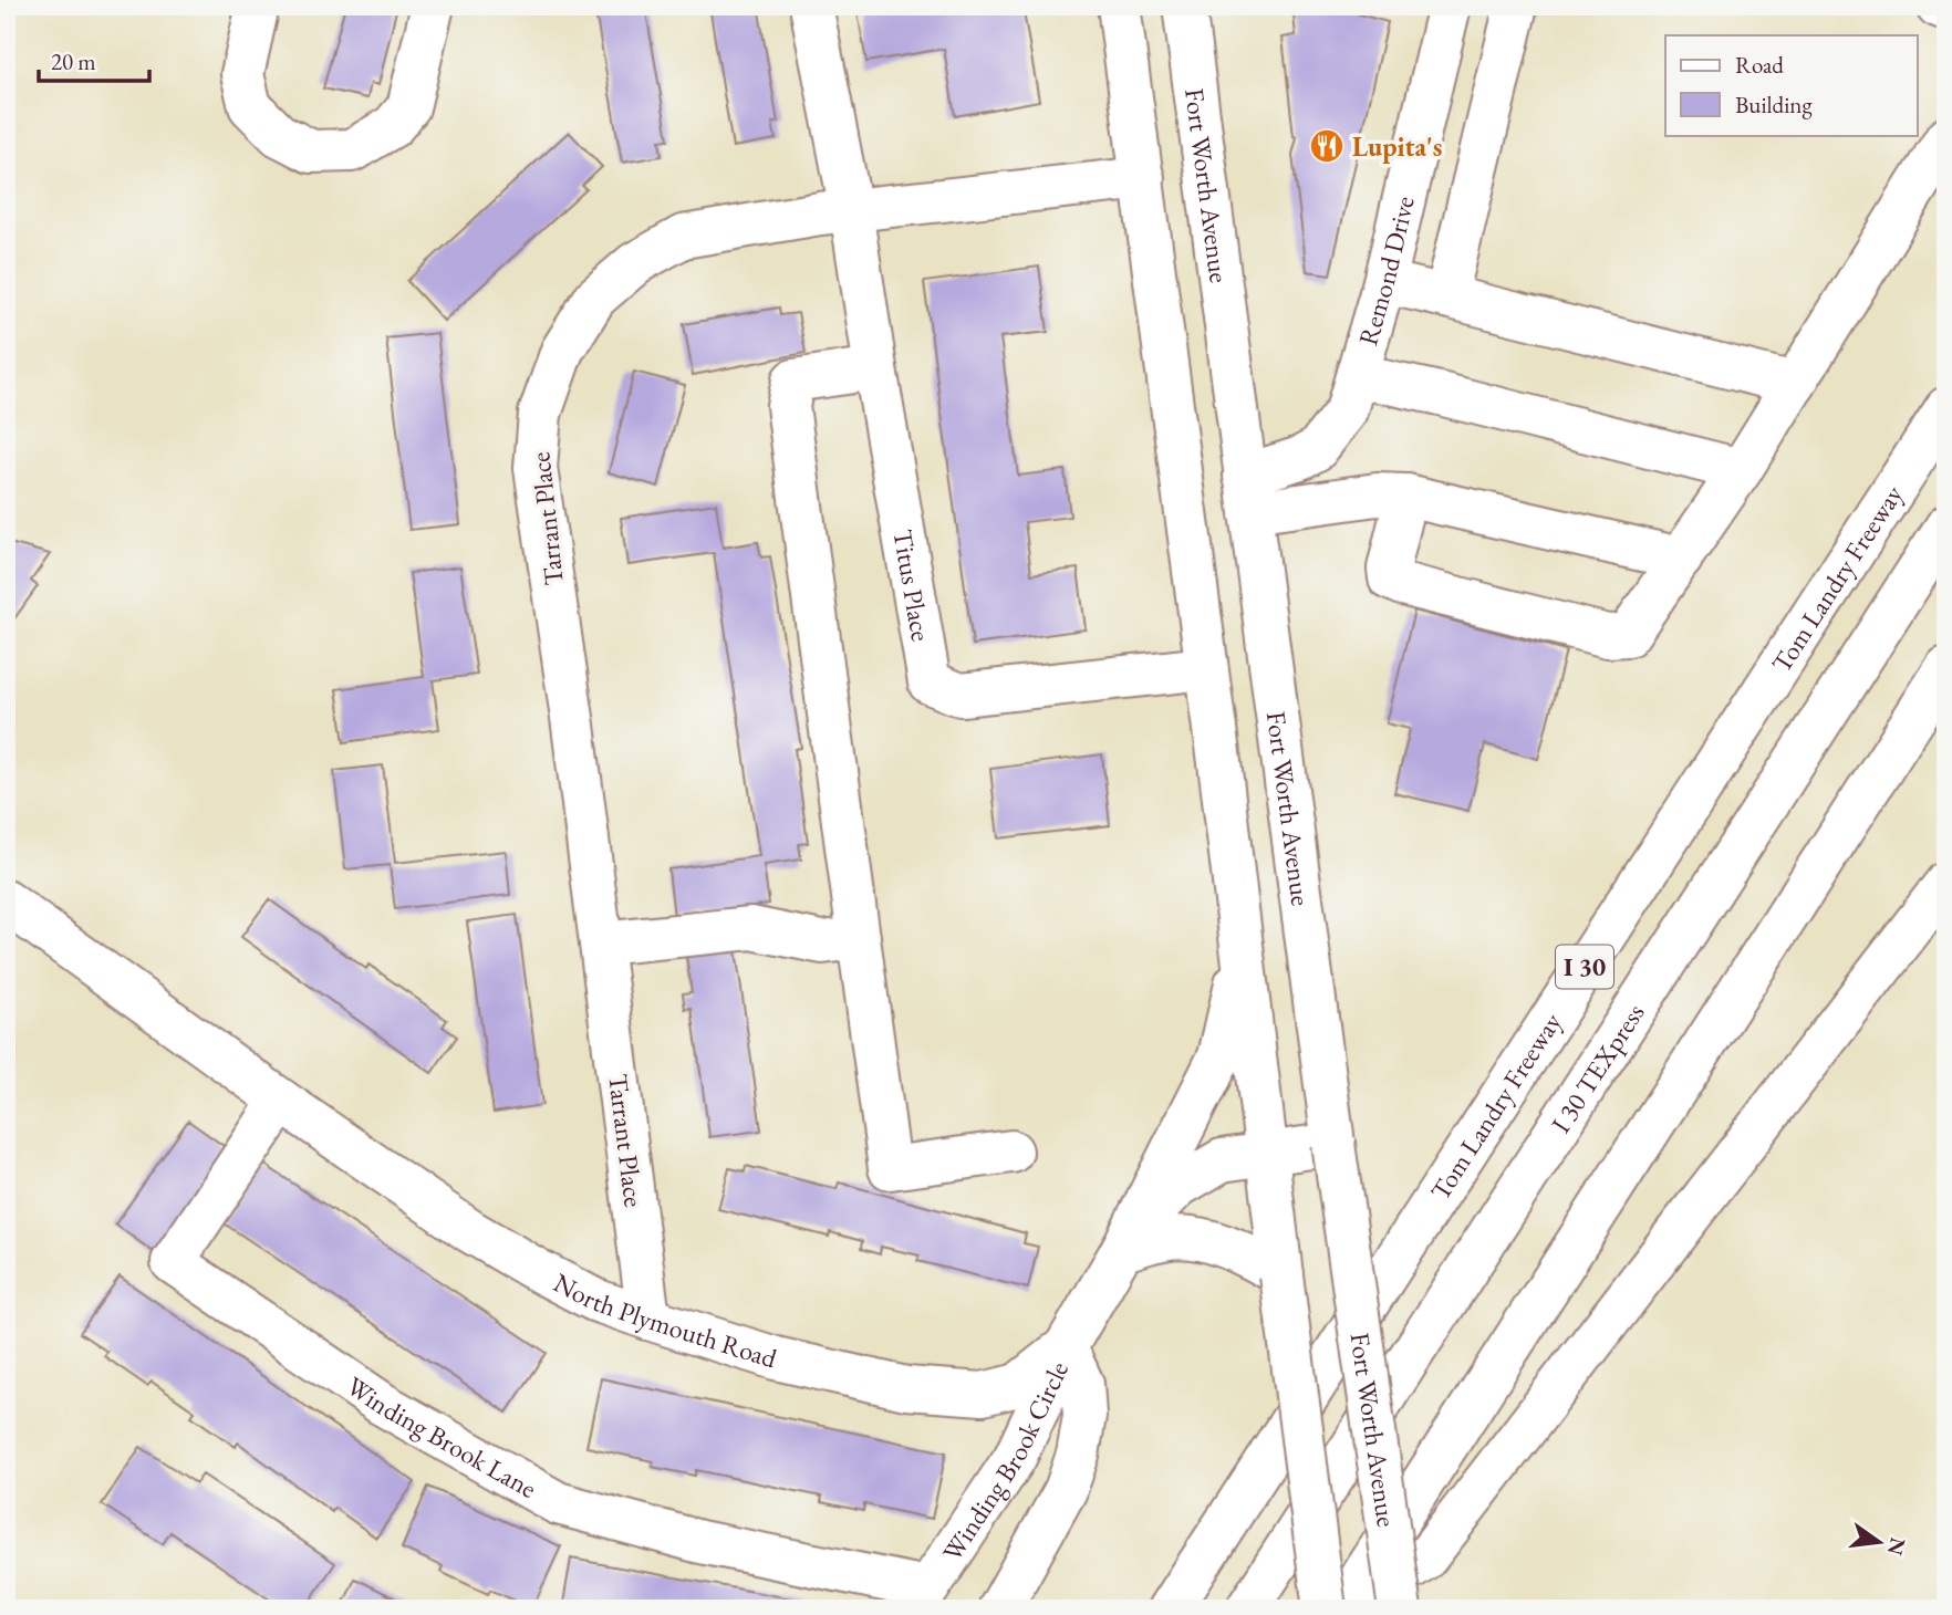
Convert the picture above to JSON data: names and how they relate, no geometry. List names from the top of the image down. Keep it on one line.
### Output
{"streets":{"main road":["Fort Worth Avenue","Remond Drive","Tarrant Place","Tom Landry Freeway","Titus Place","I 30","I 30 TEXpress","North Plymouth Road","Winding Brook Lane","Winding Brook Circle"]},"crossings":[["Fort Worth Avenue","Remond Drive"],["Fort Worth Avenue","Tarrant Place"],["Fort Worth Avenue","North Plymouth Road"],["Tarrant Place","Titus Place"],["Tarrant Place","North Plymouth Road"],["North Plymouth Road","Winding Brook Lane"],["North Plymouth Road","Winding Brook Circle"],["Winding Brook Lane","Winding Brook Circle"]],"places":{"restaurant":["Lupita's"]},"legend":["Road","Building"],"scale_bar":"20 m","north":"right"}
